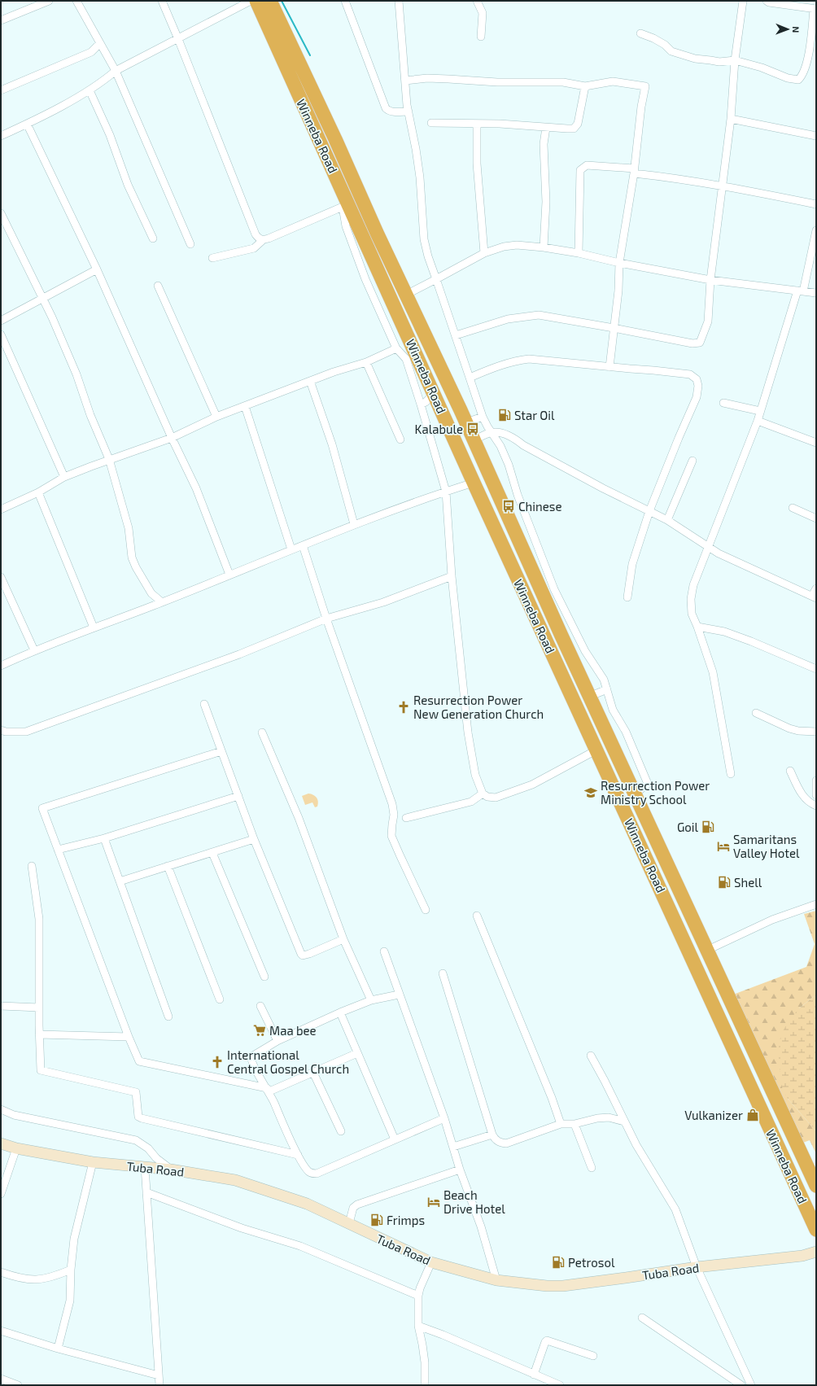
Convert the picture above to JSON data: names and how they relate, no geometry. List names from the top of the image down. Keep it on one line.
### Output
{"streets":{"highway":["Winneba Road"],"street":["Tuba Road"]},"places":{"fuel station":["Star Oil","Goil","Shell","Frimps","Petrosol"],"bus stop":["Kalabule","Chinese"],"church":["Resurrection Power New Generation Church","International Central Gospel Church"],"school or university":["Resurrection Power Ministry School"],"hotel":["Samaritans Valley Hotel","Beach Drive Hotel"],"supermarket":["Maa bee"],"shop":["Vulkanizer"]},"north":"right"}
